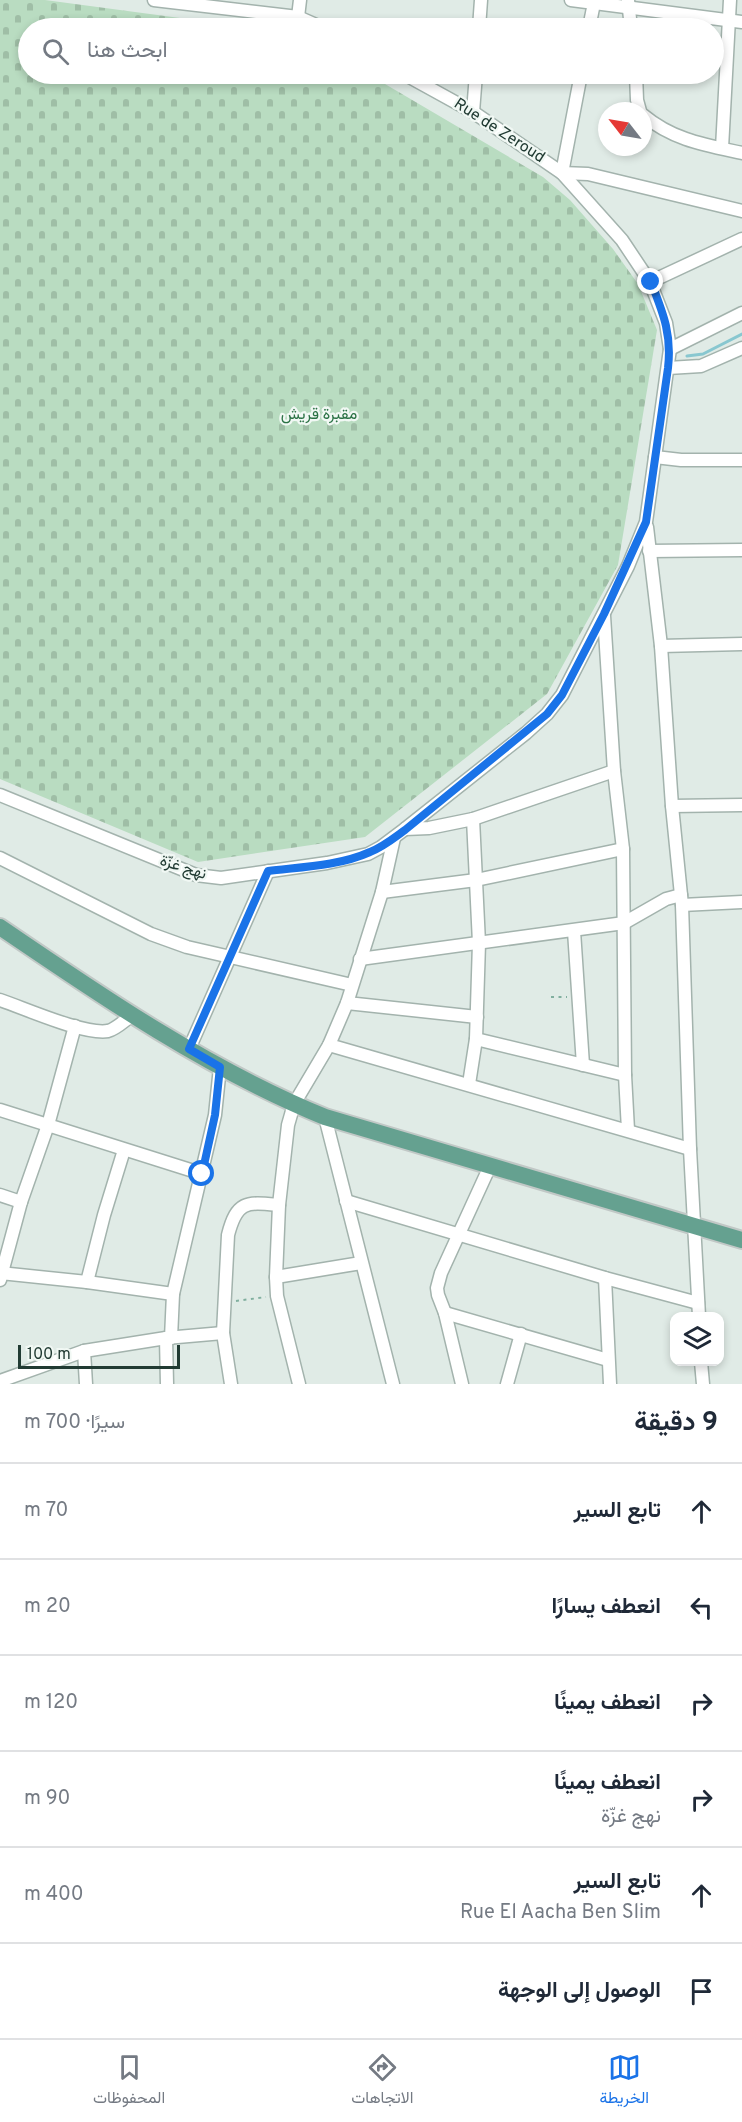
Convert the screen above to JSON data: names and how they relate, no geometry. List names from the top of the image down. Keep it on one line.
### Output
{"streets":{"street":["Rue de Zeroud","نهج غزّة"]},"parks":["مقبرة قريش"],"scale_bar":"100 m","north":"top left","page":{"search":"ابحث هنا","scale":"100 m","heading":["9 دقيقة","سيرًا · 700 m"],"list":[["تابع السير","70 m"],["انعطف يسارًا","20 m"],["انعطف يمينًا","120 m"],["انعطف يمينًا","نهج غزّة","90 m"],["تابع السير","Rue El Aacha Ben Slim","400 m"],"الوصول إلى الوجهة"],"nav":["الخريطة","الاتجاهات","المحفوظات"]}}
